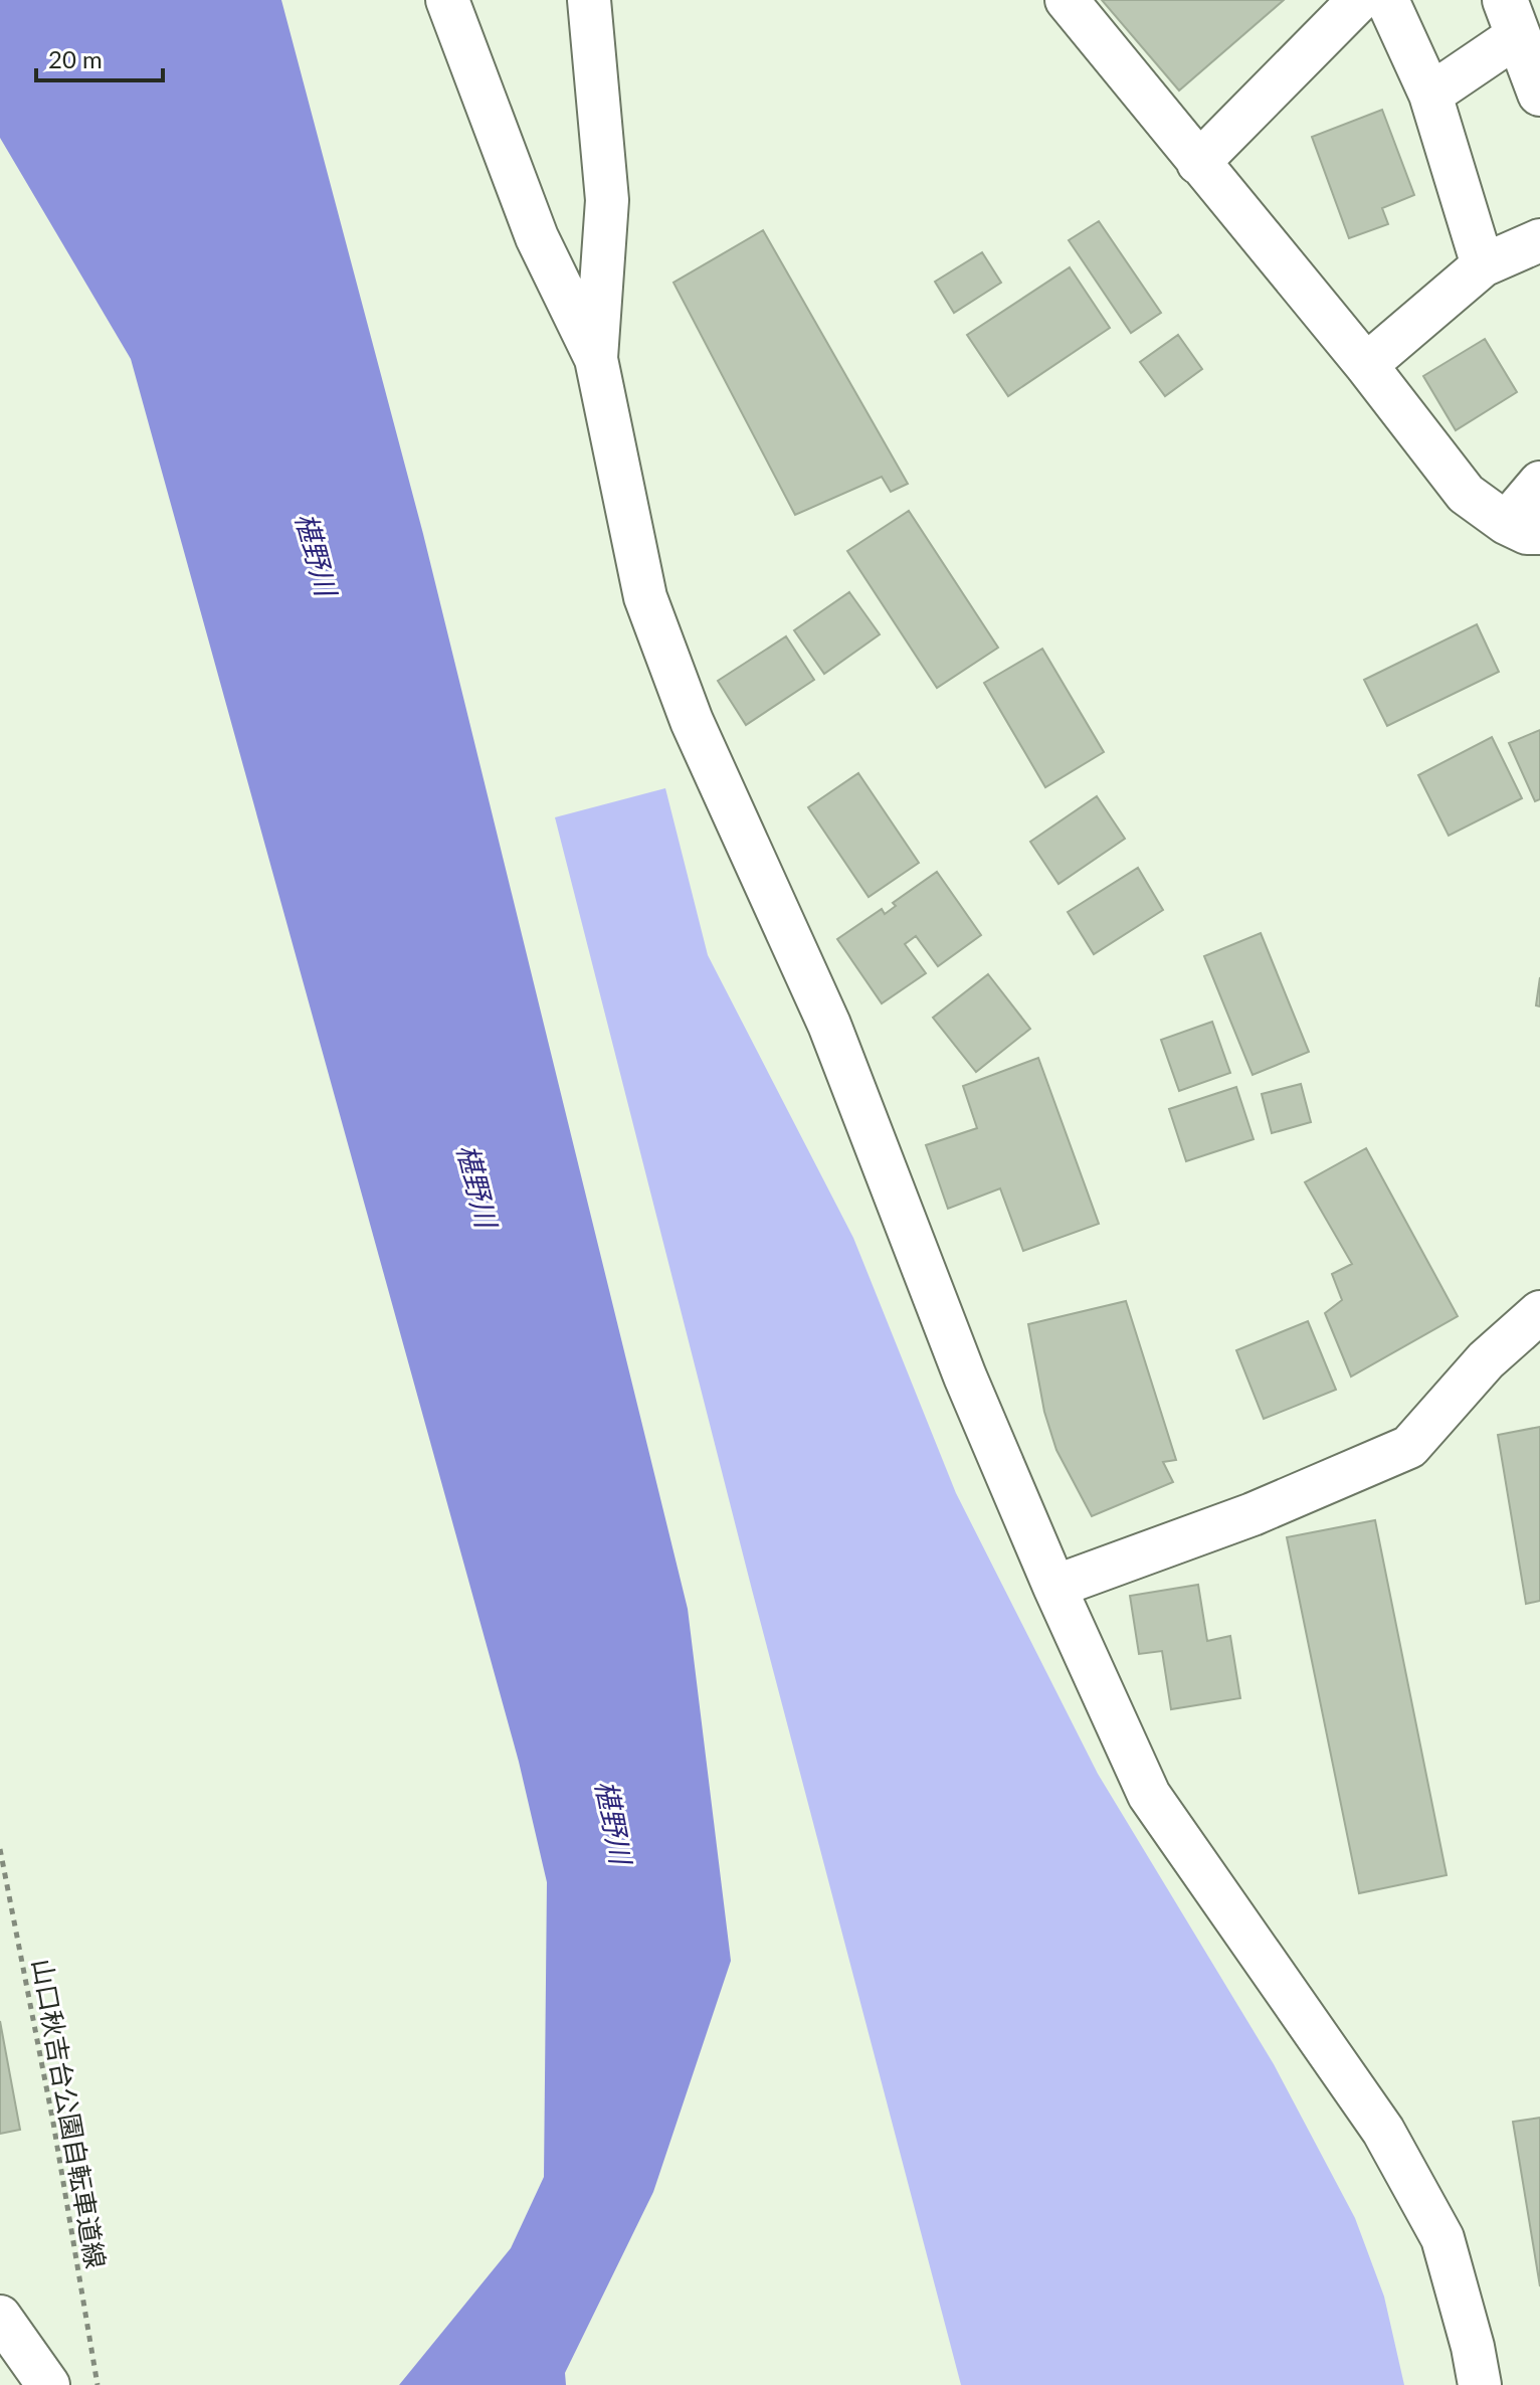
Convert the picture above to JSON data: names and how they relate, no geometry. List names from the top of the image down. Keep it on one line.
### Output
{"streets":{"path":["山口秋吉台公園自転車道線"]},"water":["椹野川"],"scale_bar":"20 m"}
